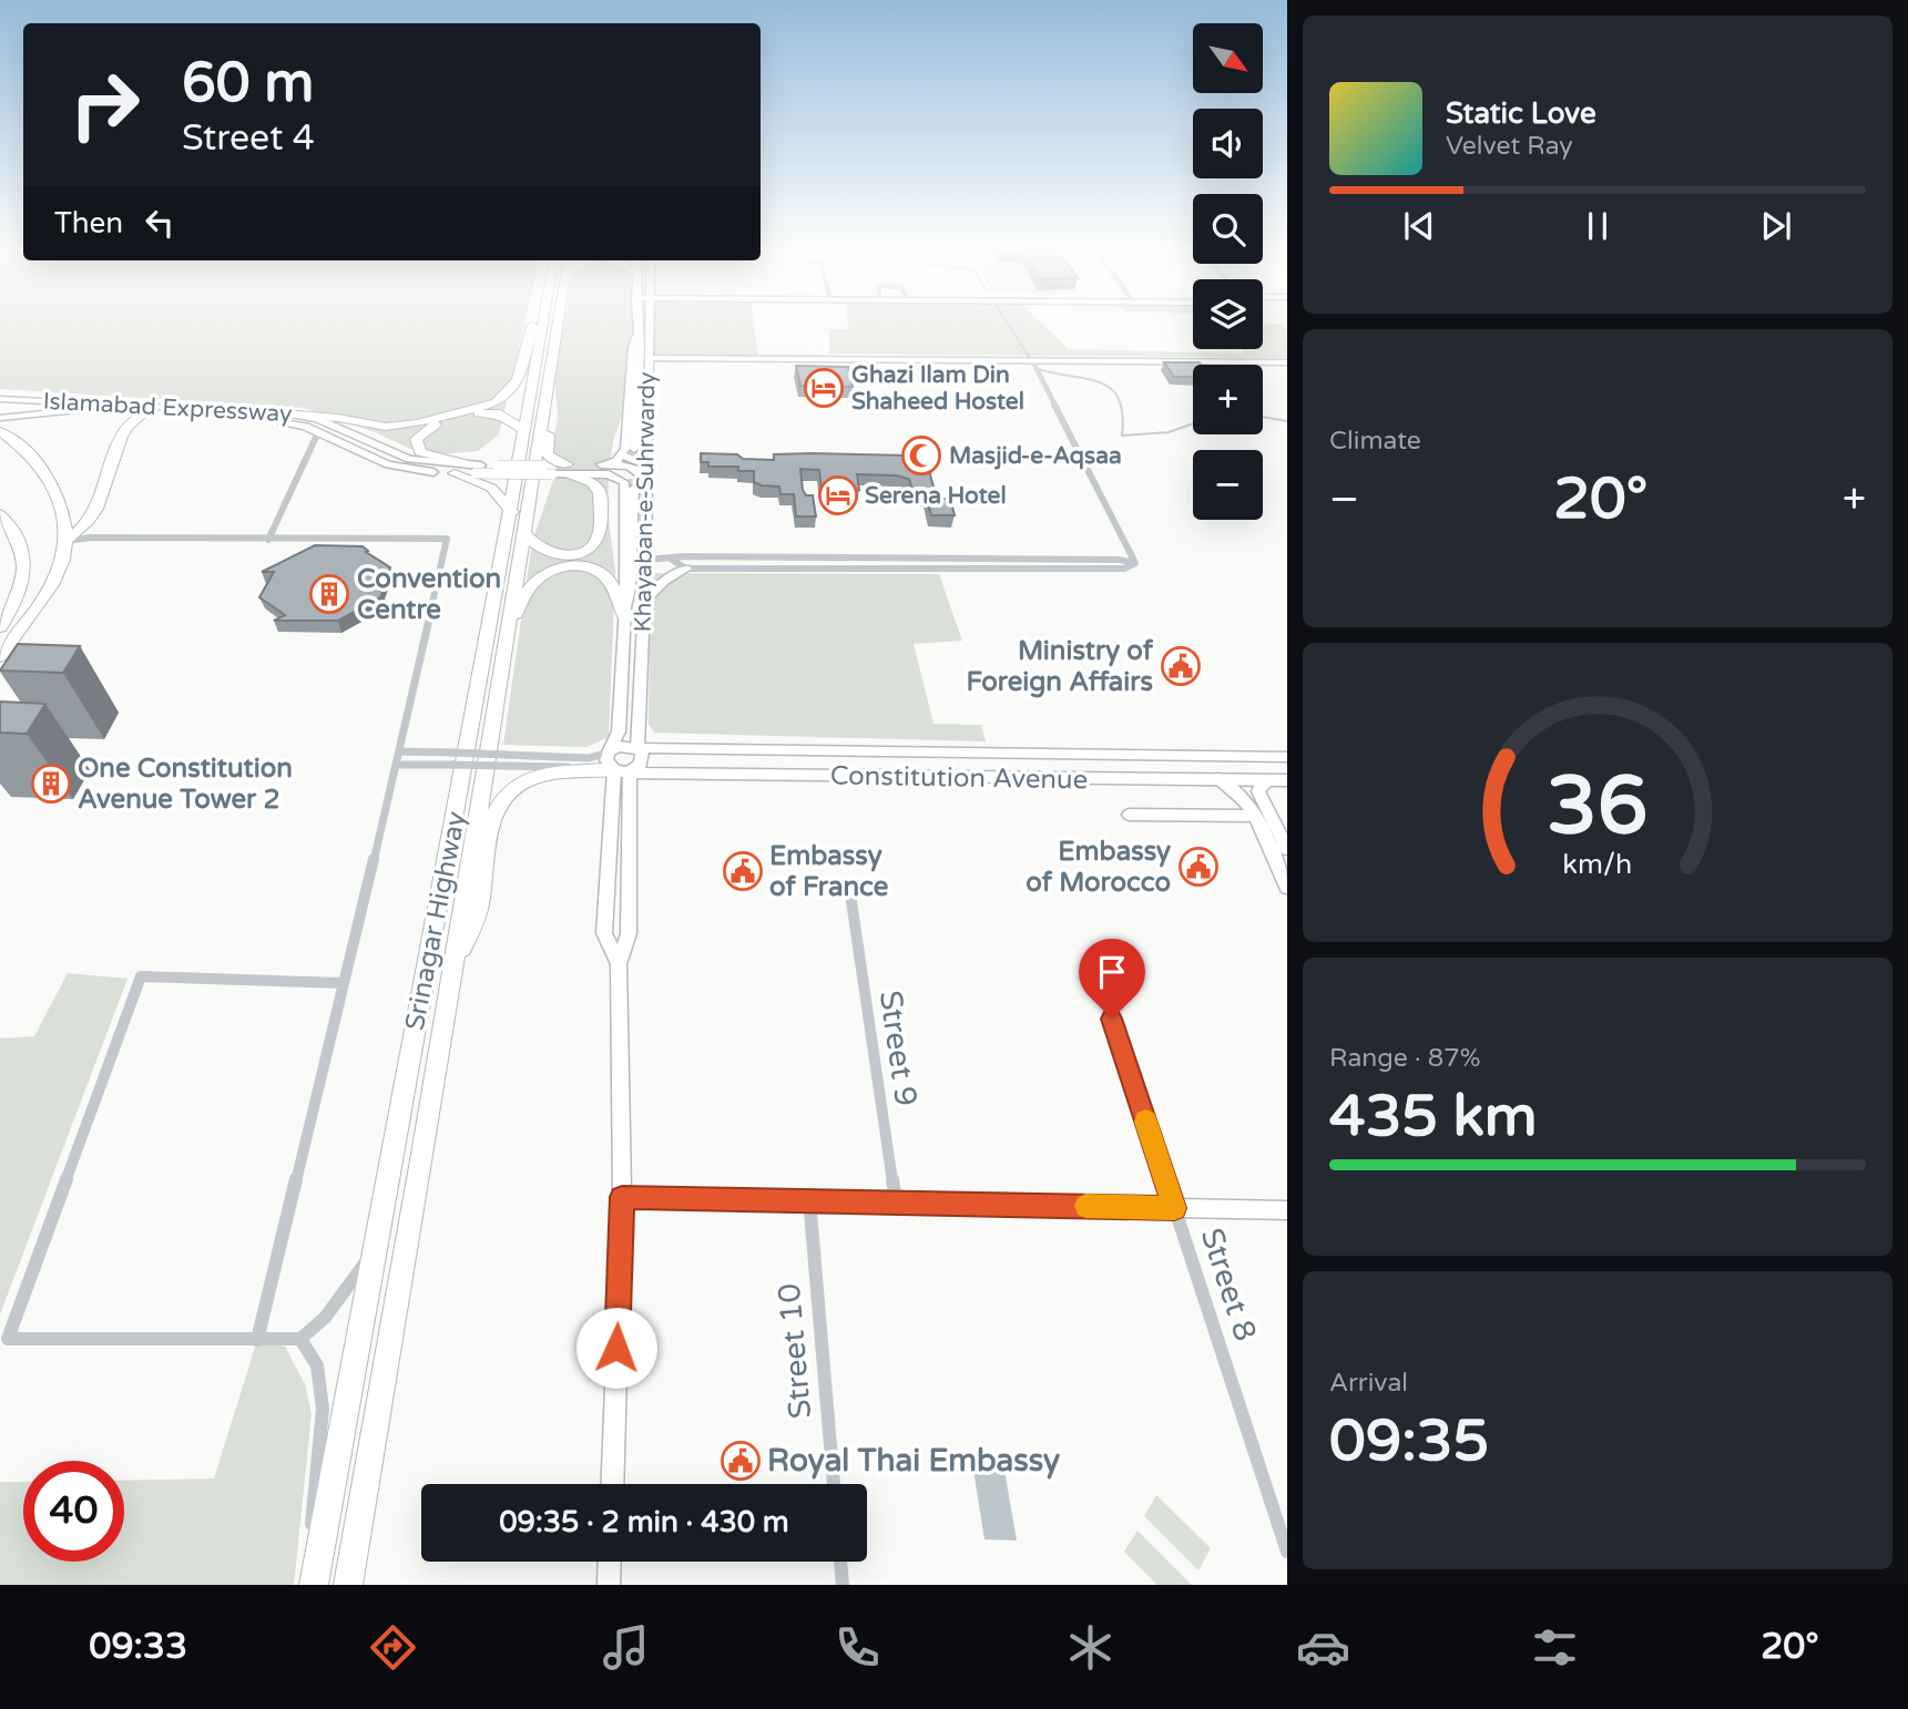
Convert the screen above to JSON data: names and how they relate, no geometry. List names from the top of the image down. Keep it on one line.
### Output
{"streets":{"highway":["Srinagar Highway"],"main road":["Islamabad Expressway","Khayaban-e-Suhrwardy","Constitution Avenue"],"street":["Street 9","Street 8","Street 10"]},"crossings":[["Islamabad Expressway","Khayaban-e-Suhrwardy"],["Khayaban-e-Suhrwardy","Constitution Avenue"]],"places":{"hotel":["Ghazi Ilam Din Shaheed Hostel","Serena Hotel"],"mosque":["Masjid-e-Aqsaa"],"building":["Convention Centre","One Constitution Avenue Tower 2"],"public building":["Ministry of Foreign Affairs","Embassy of Morocco","Embassy of France","Royal Thai Embassy"]},"north":"bottom right","page":{"map_buttons":["+","−"],"turn":["60 m","Street 4"],"song":["Static Love","Velvet Ray"],"then":"Then","tile":["Climate",["Range · 87%","435 km"],["Arrival","09:35"]],"heat":["−","20°","+"],"limit":"40","trip":"09:35 · 2 min · 430 m","tabs":["09:33","20°"],"gauge":["36","km/h"]}}
